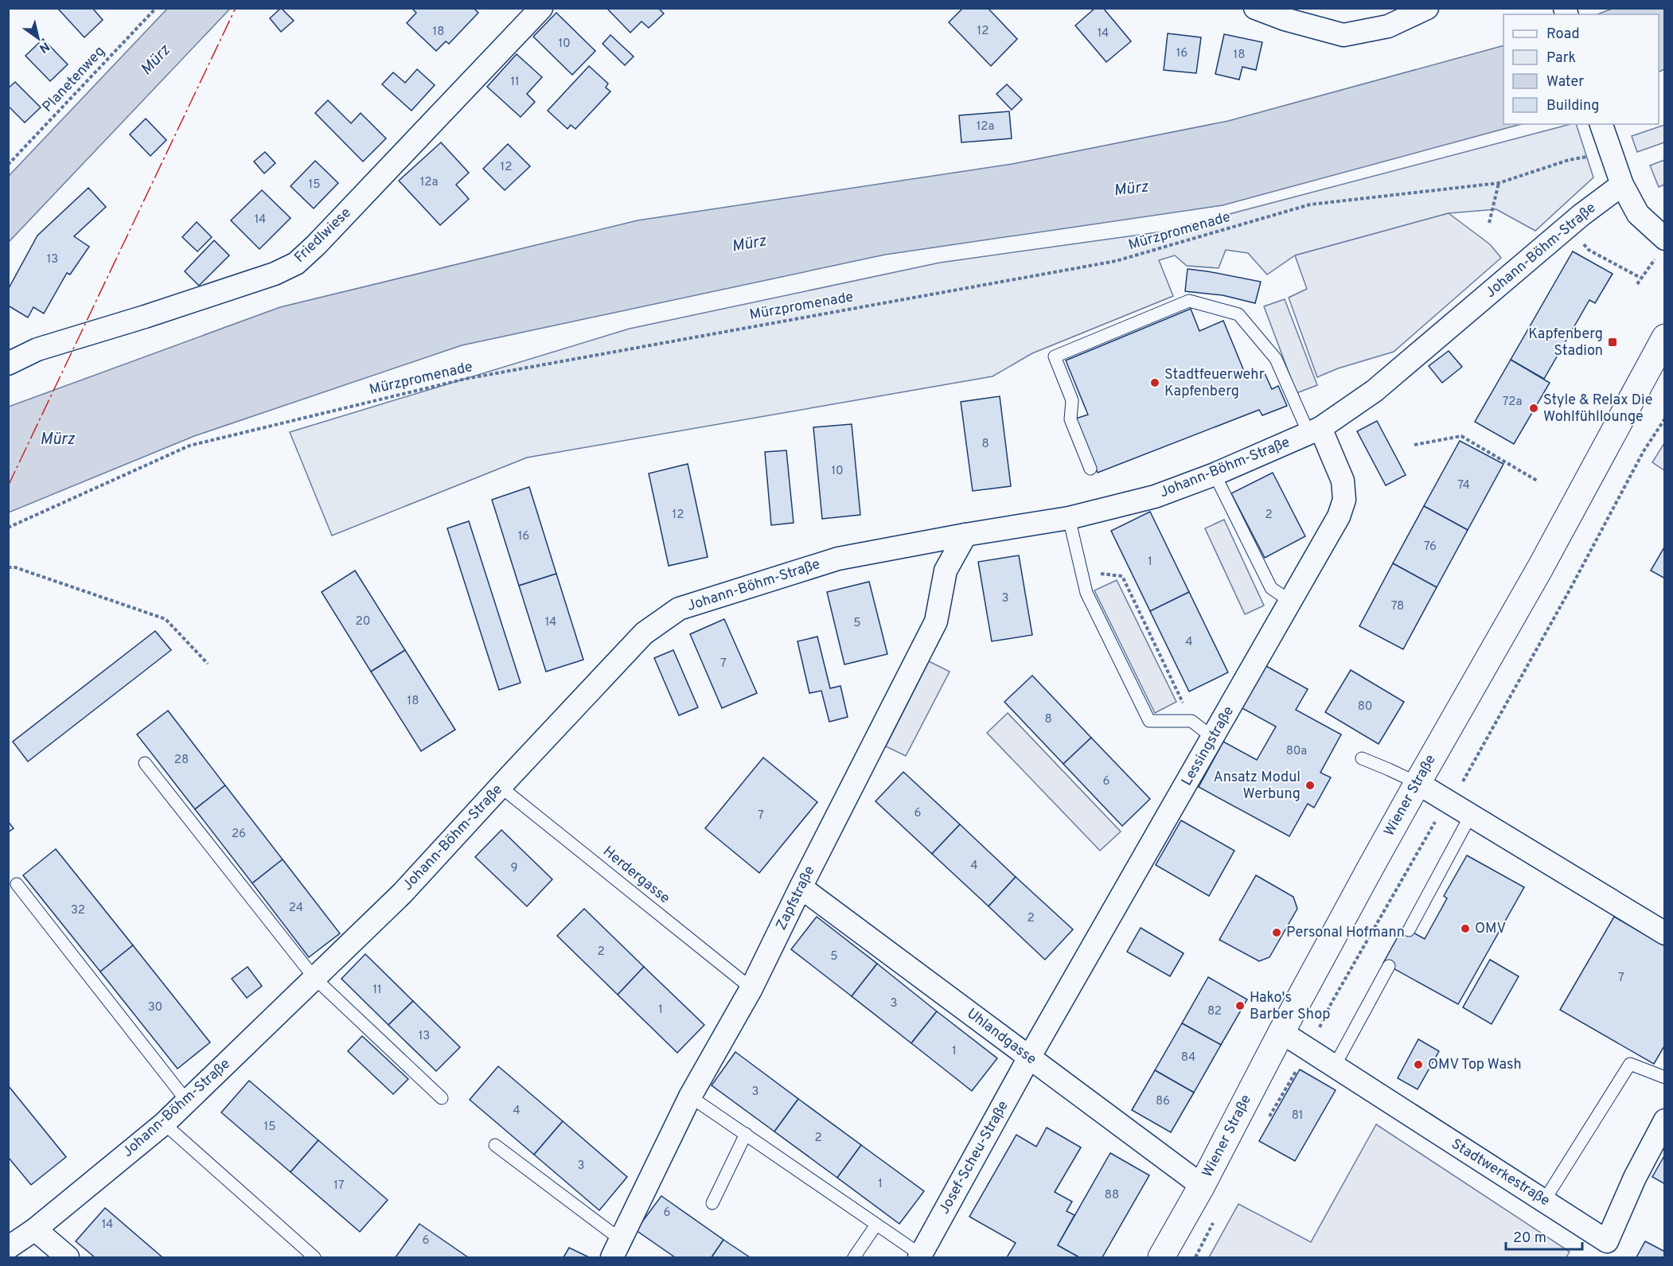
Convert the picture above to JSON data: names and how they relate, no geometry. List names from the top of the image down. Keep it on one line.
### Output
{"streets":{"main road":["Wiener Straße"],"street":["Friedlwiese","Johann-Böhm-Straße","Lessingstraße","Zapfstraße","Uhlandgasse","Josef-Scheu-Straße","Stadtwerkestraße"],"lane":["Herdergasse"],"path":["Planetenweg","Mürzpromenade"]},"crossings":[["Johann-Böhm-Straße","Lessingstraße"],["Johann-Böhm-Straße","Herdergasse"],["Johann-Böhm-Straße","Zapfstraße"],["Lessingstraße","Uhlandgasse"],["Lessingstraße","Josef-Scheu-Straße"],["Wiener Straße","Uhlandgasse"],["Wiener Straße","Stadtwerkestraße"],["Herdergasse","Zapfstraße"],["Zapfstraße","Uhlandgasse"],["Uhlandgasse","Josef-Scheu-Straße"]],"water":["Mürz"],"places":{"transit":["Kapfenberg Stadion"],"other":["Stadtfeuerwehr Kapfenberg","Style & Relax Die Wohlfühllounge","Ansatz Modul Werbung","OMV","Personal Hofmann","Hako's Barber Shop","OMV Top Wash"]},"house_numbers":["12","18","14","10","16","18","11","12a","12","12a","15","14","13","72a","8","10","74","12","2","16","76","1","3","78","20","14","5","4","7","18","80","8","80a","28","6","6","7","26","4","9","24","32","2","2","5","7","11","3","30","1","82","13","1","84","3","86","4","81","15","2","3","1","17","88","6","14","6"],"legend":["Road","Park","Water","Building"],"scale_bar":"20 m","north":"bottom right"}
